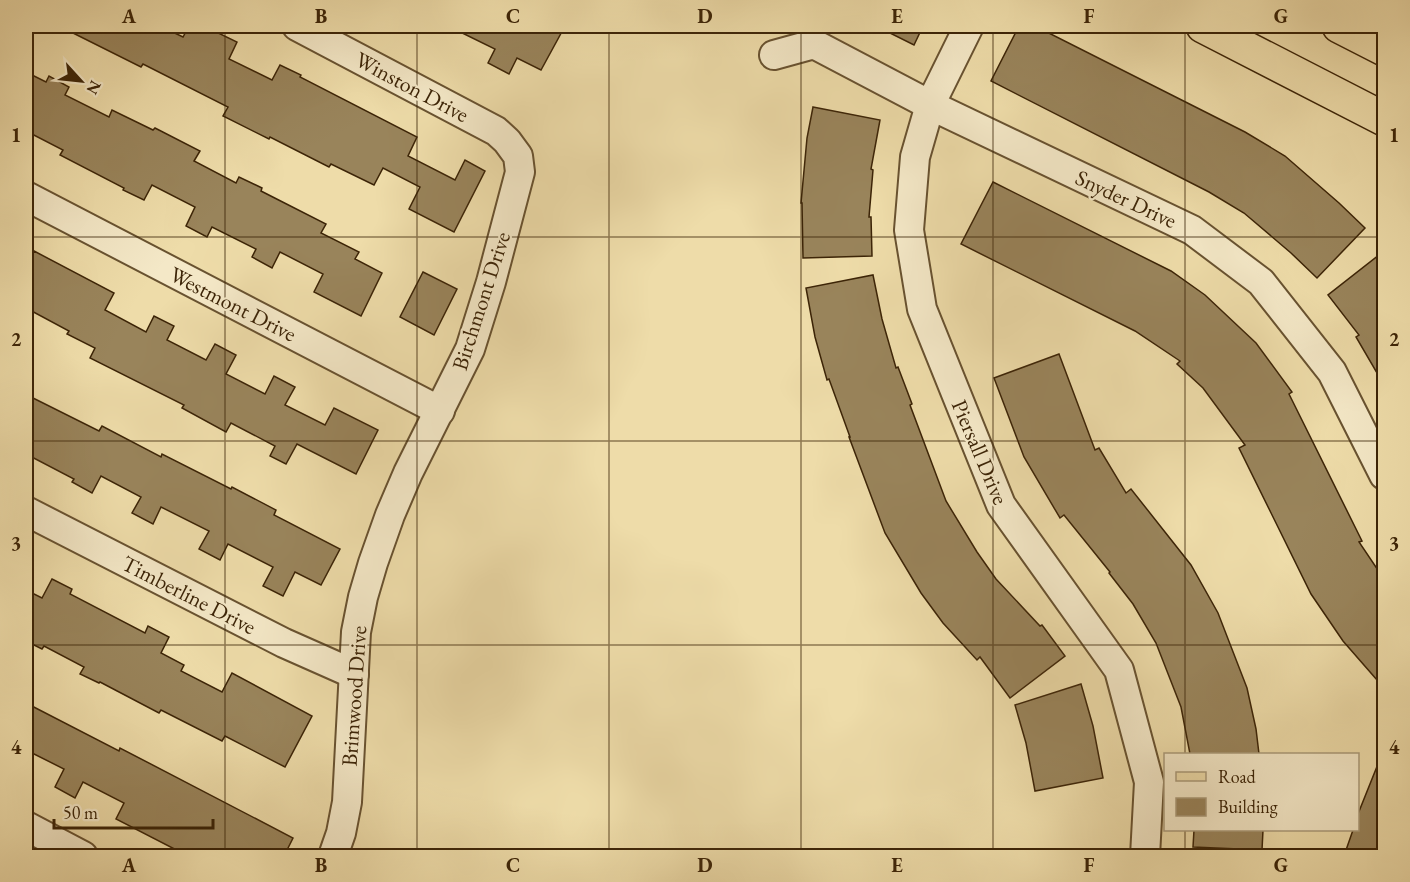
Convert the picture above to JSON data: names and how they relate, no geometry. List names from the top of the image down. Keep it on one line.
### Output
{"streets":{"street":["Winston Drive","Snyder Drive","Birchmont Drive","Westmont Drive","Piersall Drive","Timberline Drive","Brimwood Drive"]},"crossings":[["Winston Drive","Birchmont Drive"],["Snyder Drive","Piersall Drive"],["Birchmont Drive","Westmont Drive"],["Birchmont Drive","Brimwood Drive"],["Timberline Drive","Brimwood Drive"]],"legend":["Road","Building"],"scale_bar":"50 m","north":"bottom right","grid":{"columns":["A","B","C","D","E","F","G"],"rows":["1","2","3","4"]}}
